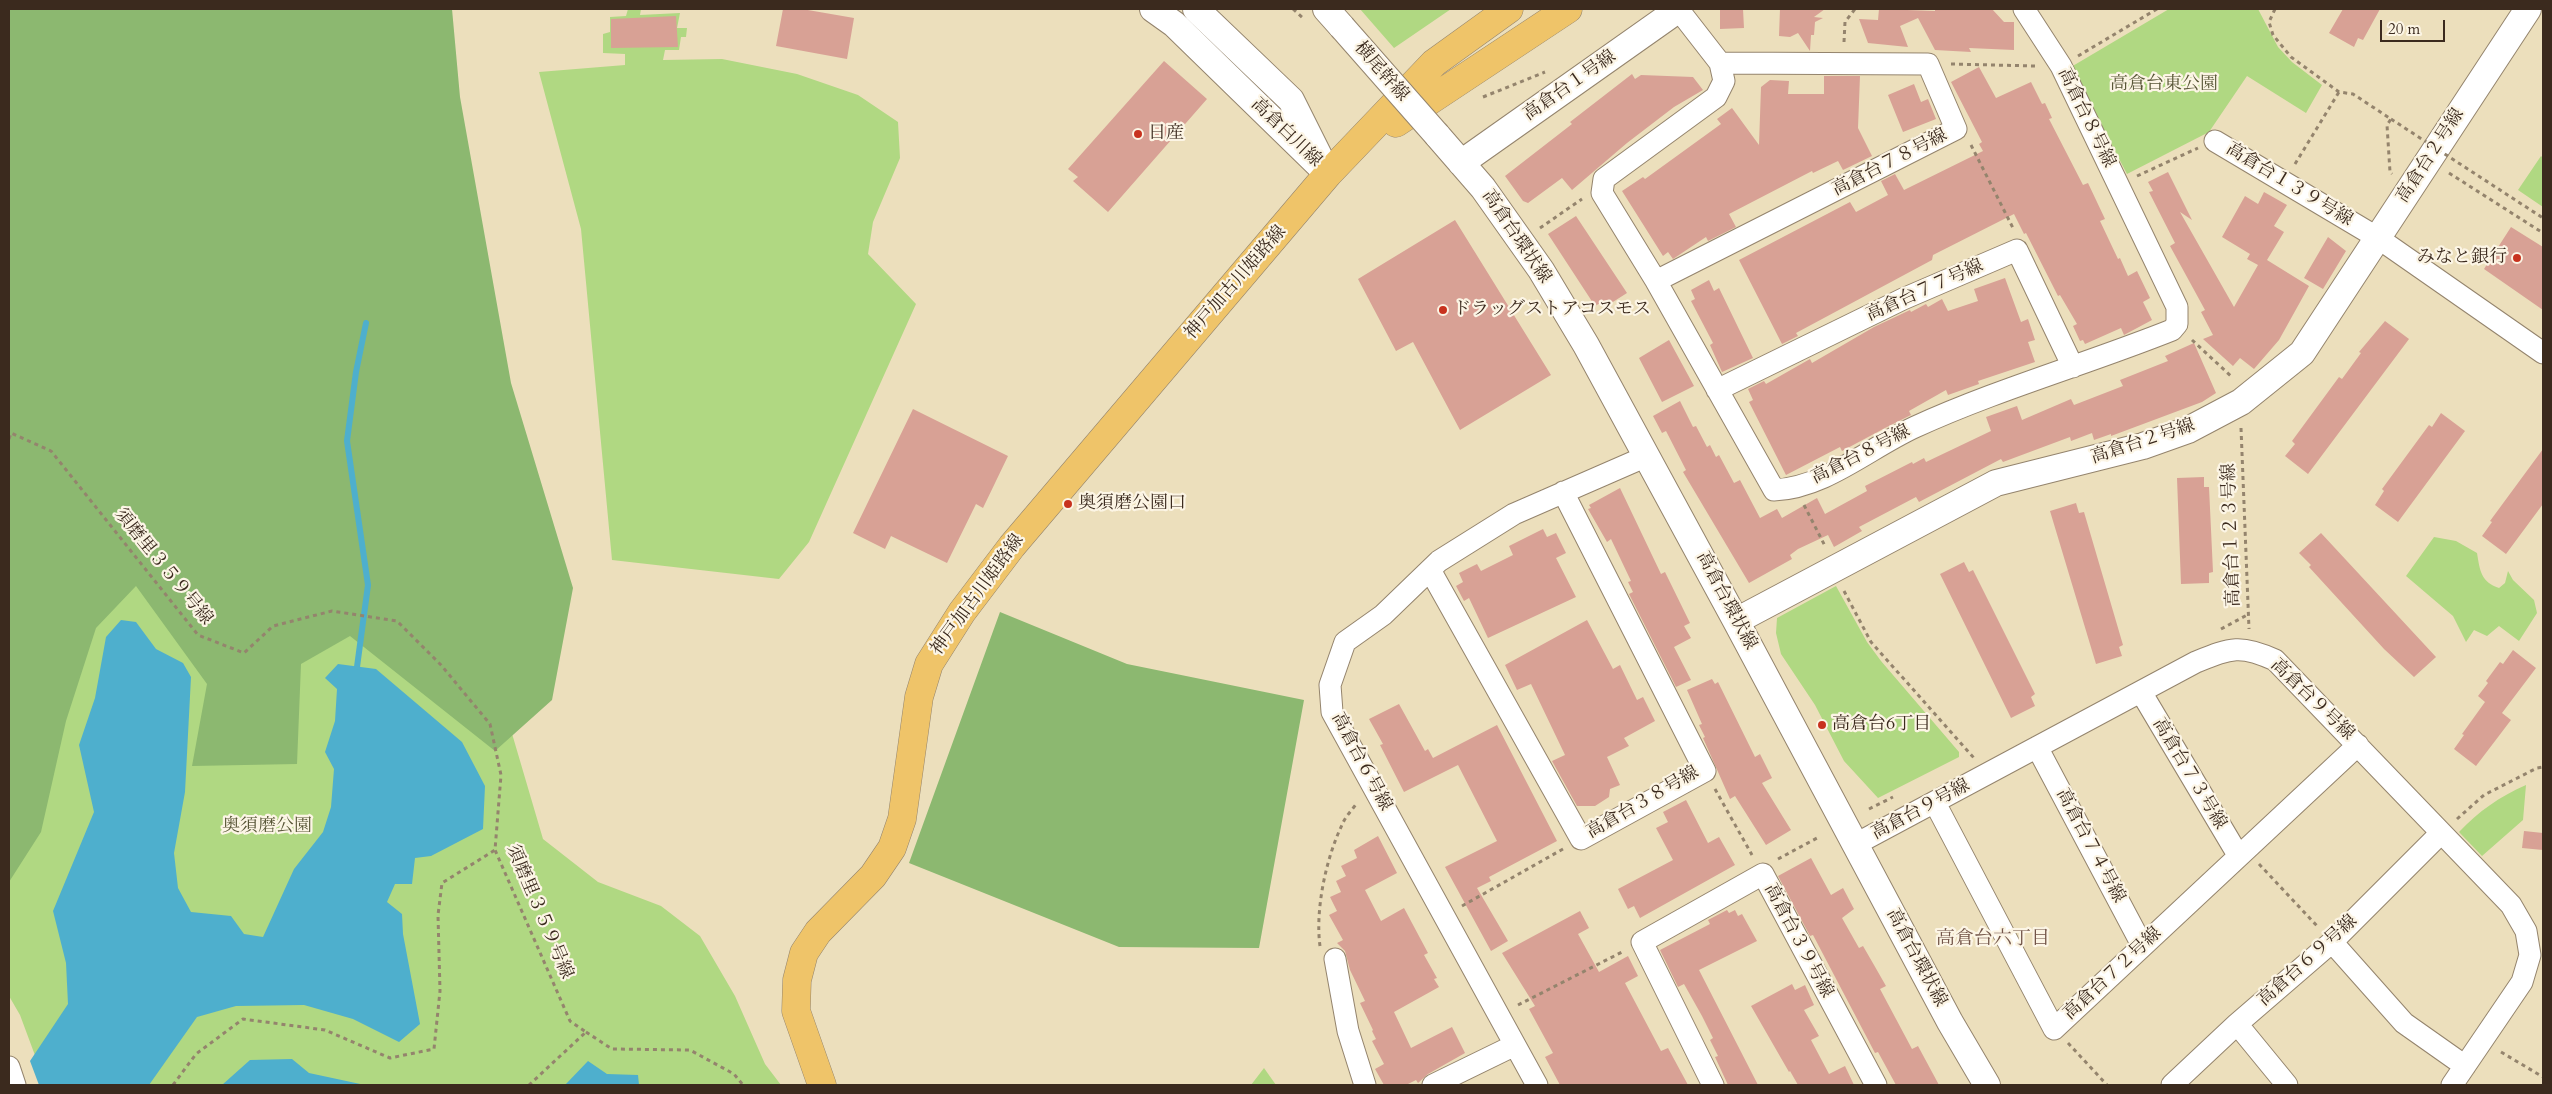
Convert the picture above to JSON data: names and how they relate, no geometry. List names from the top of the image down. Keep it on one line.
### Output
{"streets":{"main road":["神戸加古川姫路線"],"street":["横尾幹線","高倉台１号線","高倉台８号線","高倉白川線","高倉台２号線","高倉台７８号線","高倉台１３９号線","高倉台環状線","高倉台７７号線","高倉台９号線","高倉台６号線","高倉台７３号線","高倉台３８号線","高倉台７４号線","高倉台３９号線","高倉台６９号線","高倉台７２号線"],"path":["高倉台１２３号線","須磨里３５９号線"]},"crossings":[["横尾幹線","高倉台環状線"],["高倉台１号線","高倉台環状線"],["高倉台８号線","高倉台７８号線"],["高倉台８号線","高倉台１３９号線"],["高倉台８号線","高倉台７７号線"],["高倉白川線","神戸加古川姫路線"],["高倉台２号線","高倉台１３９号線"],["高倉台２号線","高倉台環状線"],["高倉台環状線","高倉台９号線"],["高倉台環状線","高倉台６号線"],["高倉台１２３号線","高倉台９号線"],["高倉台９号線","高倉台７３号線"],["高倉台９号線","高倉台７４号線"],["高倉台９号線","高倉台６９号線"],["高倉台９号線","高倉台７２号線"],["高倉台６号線","高倉台３８号線"],["高倉台７３号線","高倉台７２号線"],["高倉台７４号線","高倉台７２号線"]],"districts":["高倉台六丁目"],"parks":["高倉台東公園","奥須磨公園"],"places":["日産","みなと銀行","ドラッグストアコスモス","奥須磨公園口","高倉台6丁目"],"scale_bar":"20 m"}
